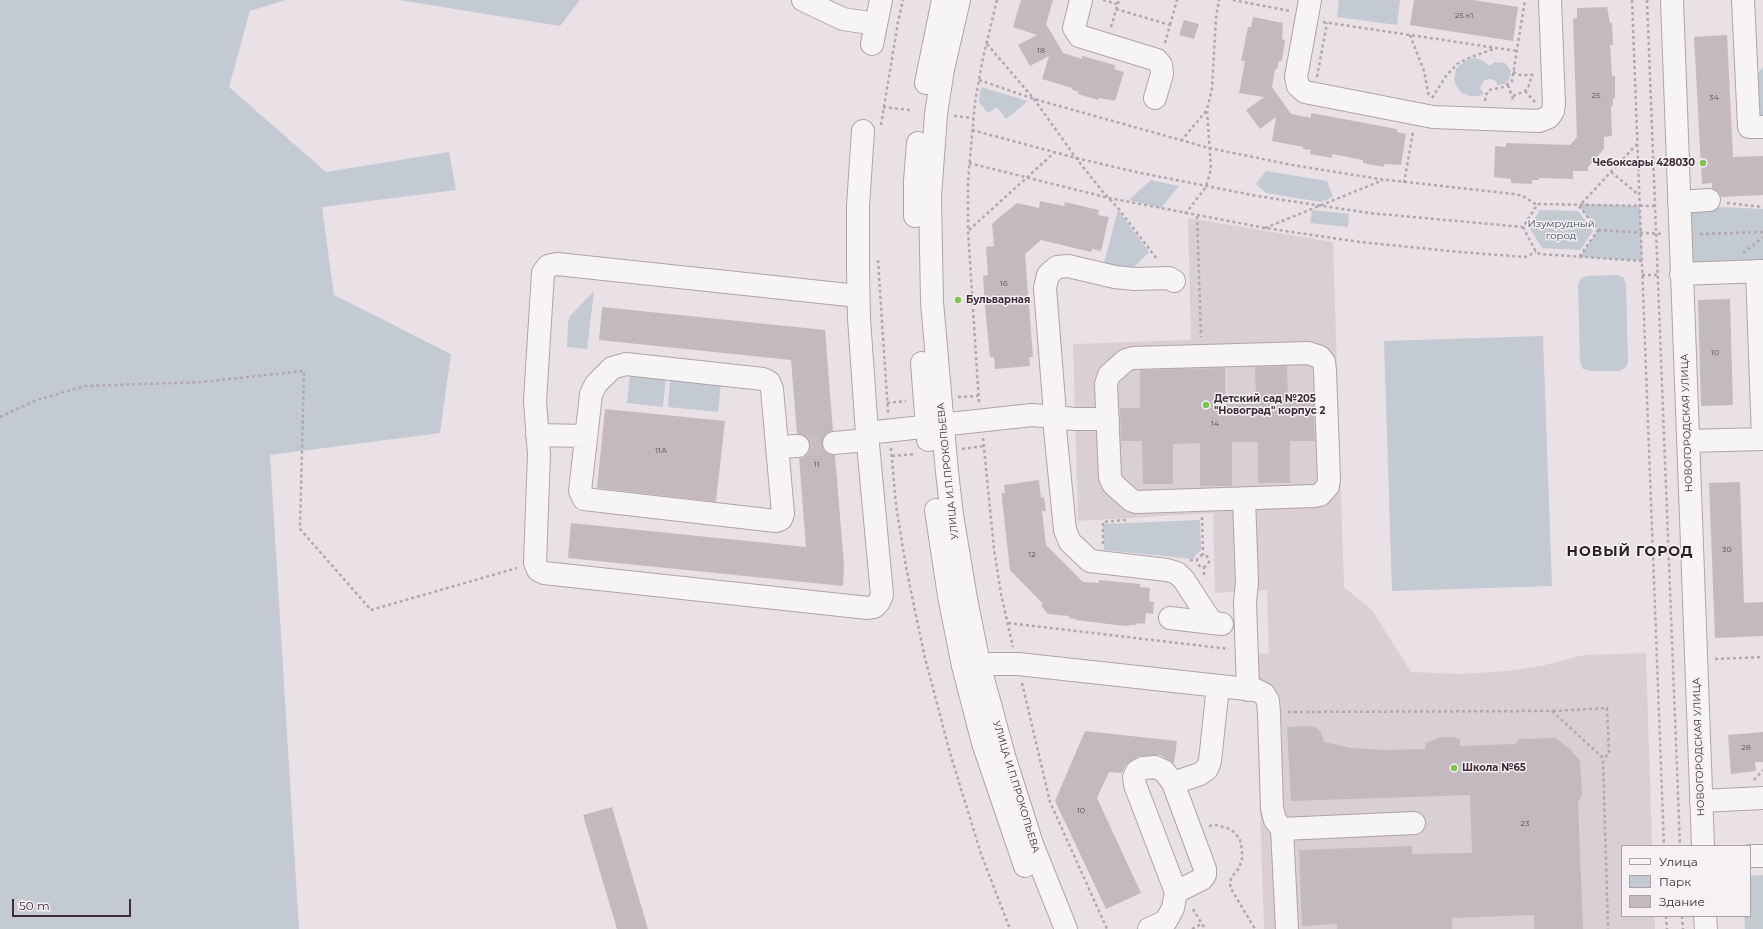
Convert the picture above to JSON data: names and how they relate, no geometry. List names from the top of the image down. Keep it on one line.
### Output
{"streets":{"street":["НОВОГОРОДСКАЯ УЛИЦА","УЛИЦА И.П.ПРОКОПЬЕВА"]},"districts":["НОВЫЙ ГОРОД"],"parks":["Изумрудный город"],"places":["Чебоксары 428030","Бульварная","Детский сад №205 \"Новоград\" корпус 2","Школа №65"],"house_numbers":["25 к1","18","25","34","16","10","14","11А","11","30","12","28","10","23"],"legend":["Улица","Парк","Здание"],"scale_bar":"50 m"}
